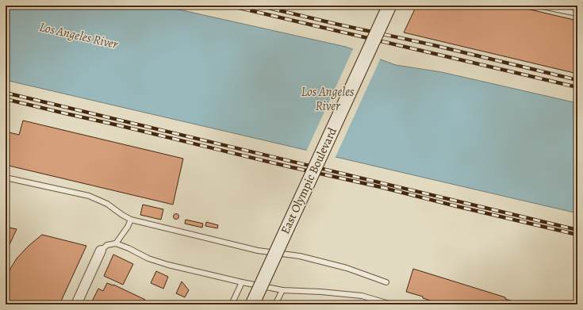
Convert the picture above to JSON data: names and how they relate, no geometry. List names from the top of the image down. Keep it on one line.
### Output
{"streets":{"main road":["East Olympic Boulevard"]},"water":["Los Angeles River"]}
